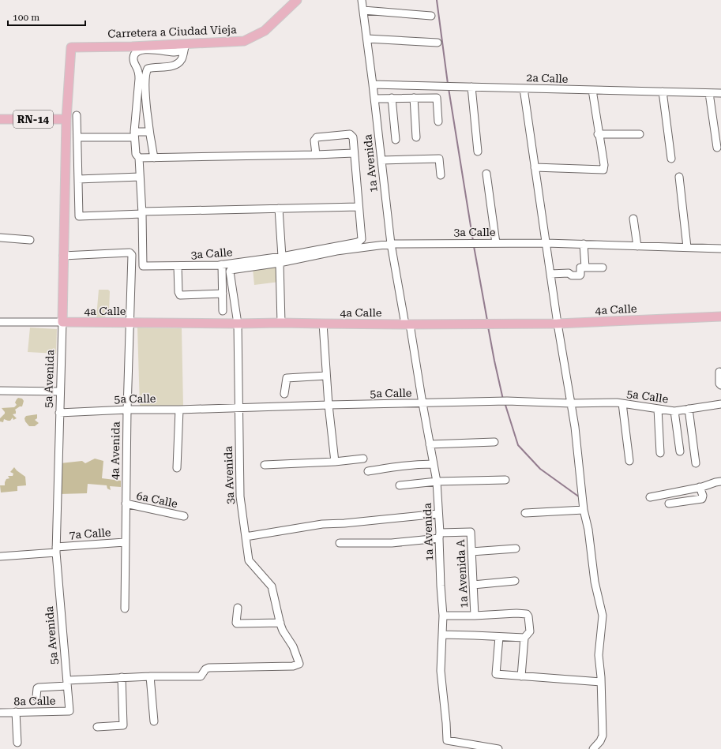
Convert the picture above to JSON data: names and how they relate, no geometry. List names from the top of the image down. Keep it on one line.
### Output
{"streets":{"main road":["Carretera a Ciudad Vieja","RN-14","4a Calle","5a Avenida"],"street":["2a Calle","1a Avenida","3a Calle","5a Calle","4a Avenida","3a Avenida","6a Calle","7a Calle","1a Avenida A","8a Calle"]},"crossings":[["Carretera a Ciudad Vieja","5a Avenida"],["2a Calle","1a Avenida"],["RN-14","5a Avenida"],["1a Avenida","3a Calle"],["1a Avenida","4a Calle"],["1a Avenida","5a Calle"],["1a Avenida","1a Avenida A"],["3a Calle","3a Avenida"],["4a Calle","5a Avenida"],["4a Calle","4a Avenida"],["4a Calle","3a Avenida"],["5a Avenida","5a Calle"],["5a Avenida","4a Avenida"],["5a Avenida","7a Calle"],["5a Avenida","8a Calle"],["5a Calle","4a Avenida"],["5a Calle","3a Avenida"],["4a Avenida","6a Calle"],["4a Avenida","7a Calle"]],"scale_bar":"100 m"}
